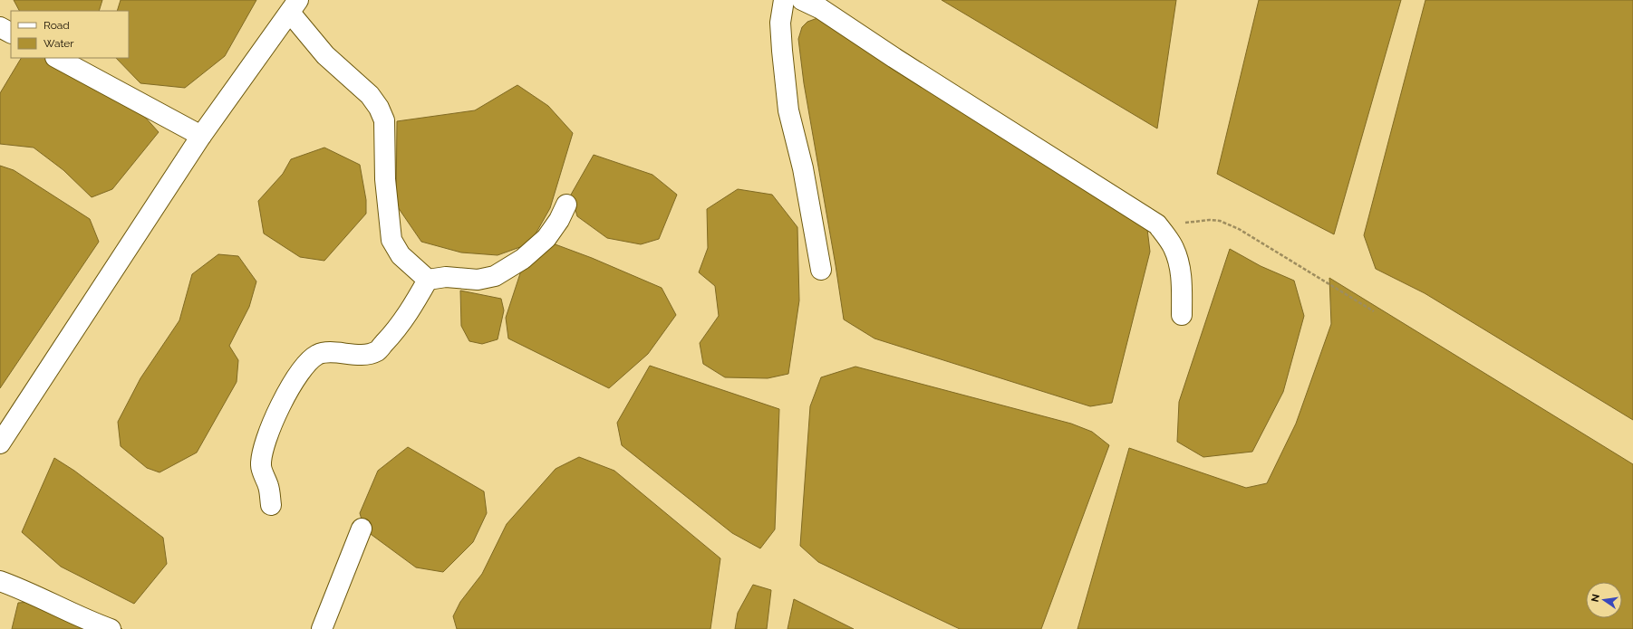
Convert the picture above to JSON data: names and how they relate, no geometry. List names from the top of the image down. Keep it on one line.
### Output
{"legend":["Road","Water"],"north":"left"}
